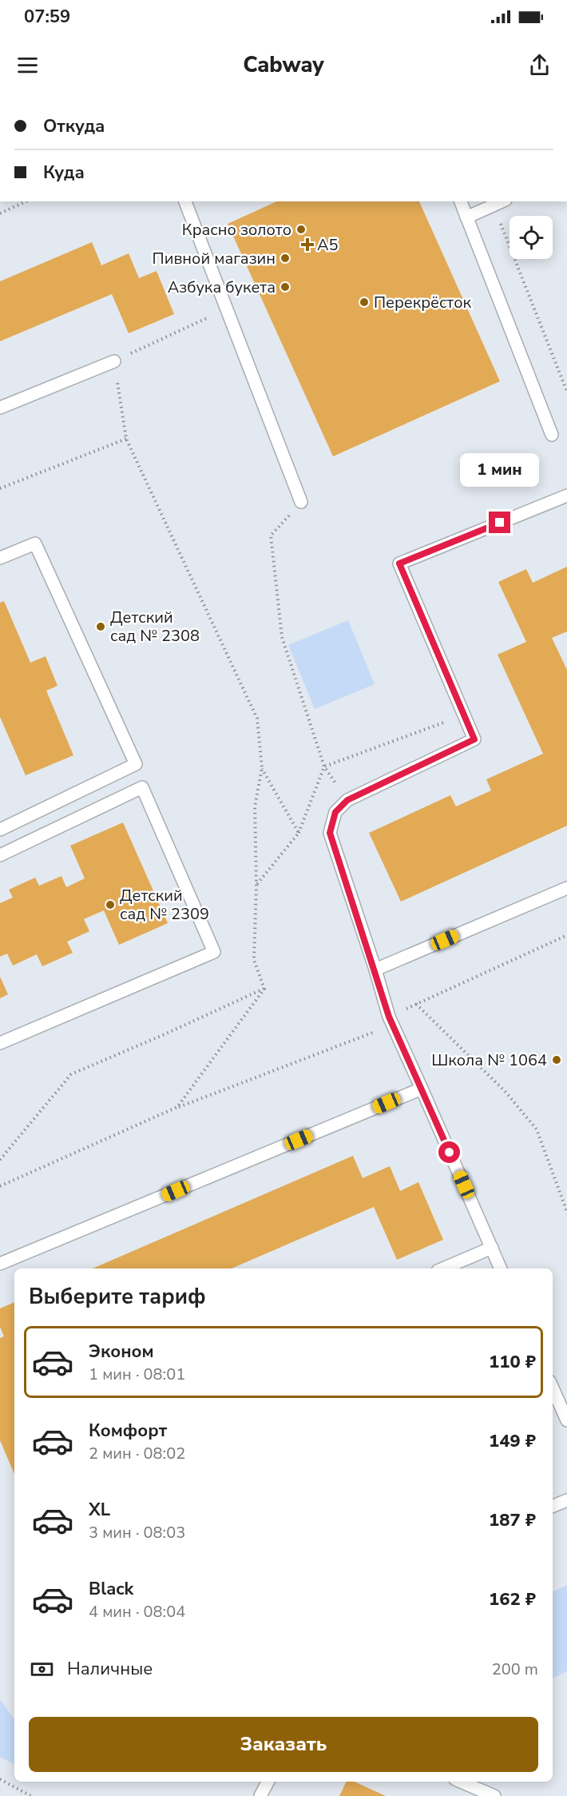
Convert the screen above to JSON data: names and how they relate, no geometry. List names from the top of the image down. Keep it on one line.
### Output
{"places":{"other":["Красно золото","Пивной магазин","Азбука букета","Перекрёсток","Детский сад № 2308","Детский сад № 2309","Школа № 1064"],"health":["А5"]},"page":{"status":"07:59","header":"Cabway","banner":["Откуда","Куда"],"bubble":"1 мин","heading":"Выберите тариф","list":[{"name":"Эконом","note":"1 мин · 08:01","value":"110 ₽"},{"name":"Комфорт","note":"2 мин · 08:02","value":"149 ₽"},{"name":"XL","note":"3 мин · 08:03","value":"187 ₽"},{"name":"Black","note":"4 мин · 08:04","value":"162 ₽"}],"pay":["Наличные","200 m"],"buttons":"Заказать"}}
